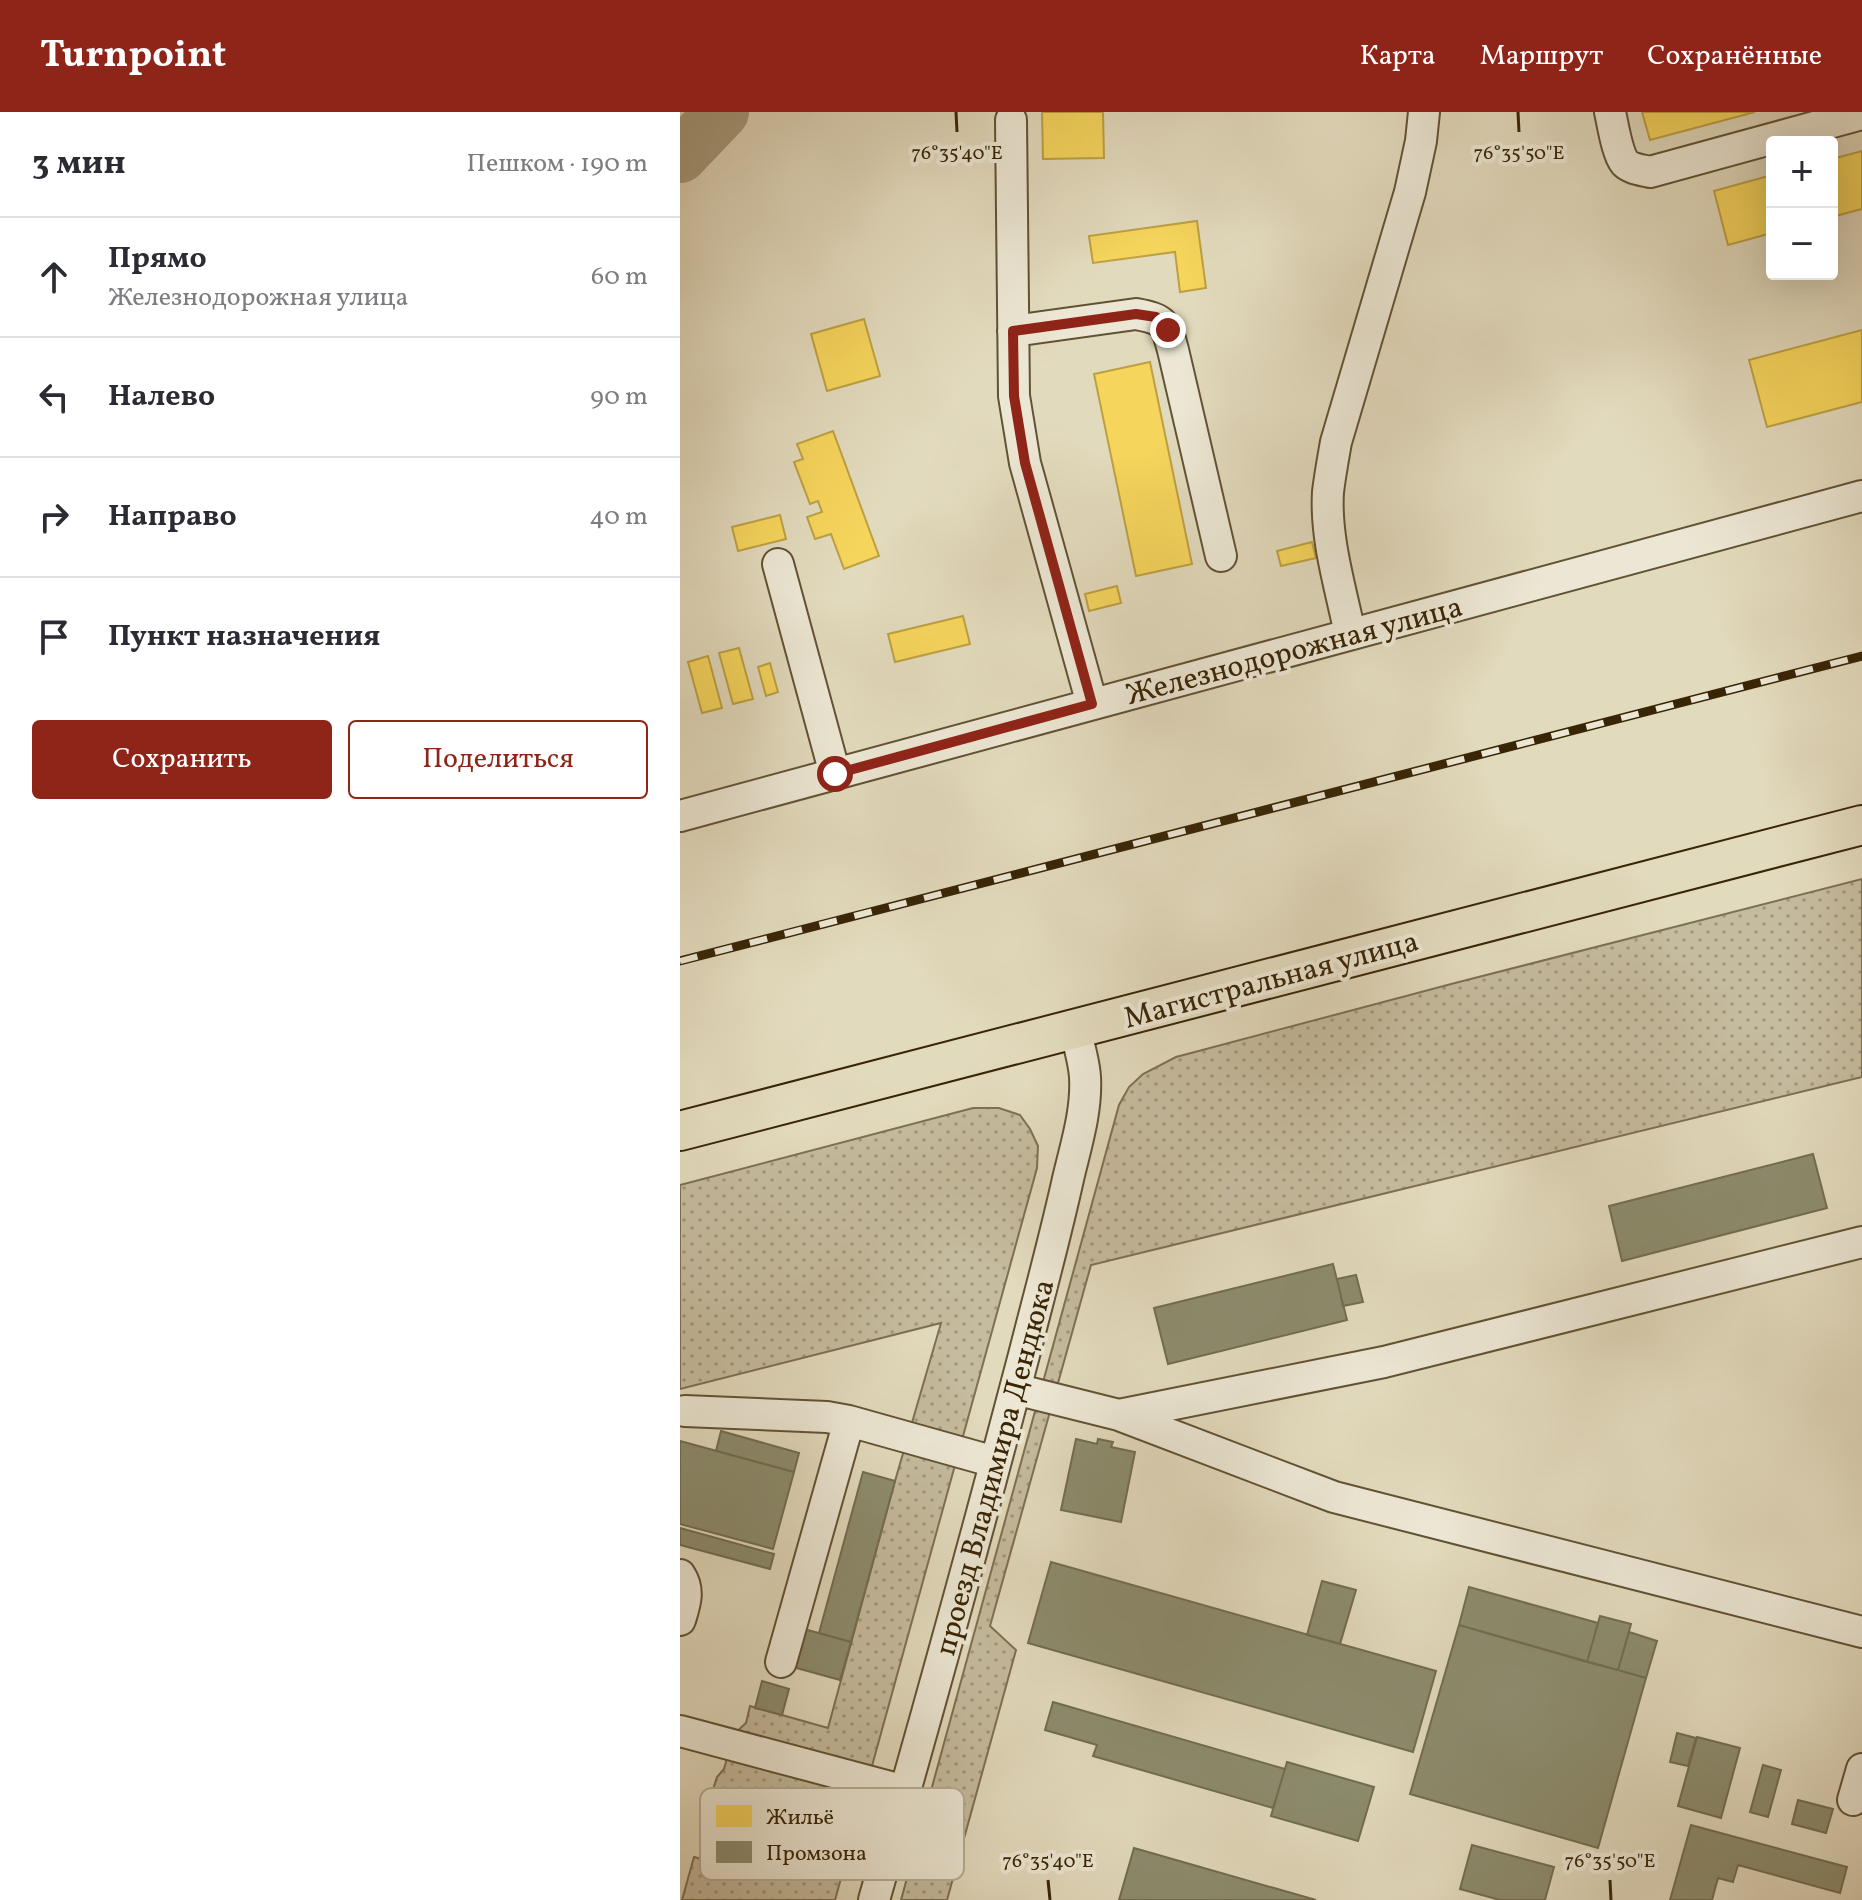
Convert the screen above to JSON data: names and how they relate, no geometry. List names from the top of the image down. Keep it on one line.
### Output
{"streets":{"main road":["Магистральная улица"],"street":["Железнодорожная улица","проезд Владимира Дендюка"]},"crossings":[["Магистральная улица","проезд Владимира Дендюка"]],"legend":["Жильё","Промзона"],"page":{"header":"Turnpoint","nav":["Карта","Маршрут","Сохранённые"],"heading":["3 мин","Пешком · 190 m"],"map_buttons":["+","−"],"list":[["Прямо","Железнодорожная улица","60 m"],["Налево","90 m"],["Направо","40 m"],"Пункт назначения"],"buttons":["Сохранить","Поделиться"]},"coordinates":["76°35'40\"E","76°35'50\"E"]}
